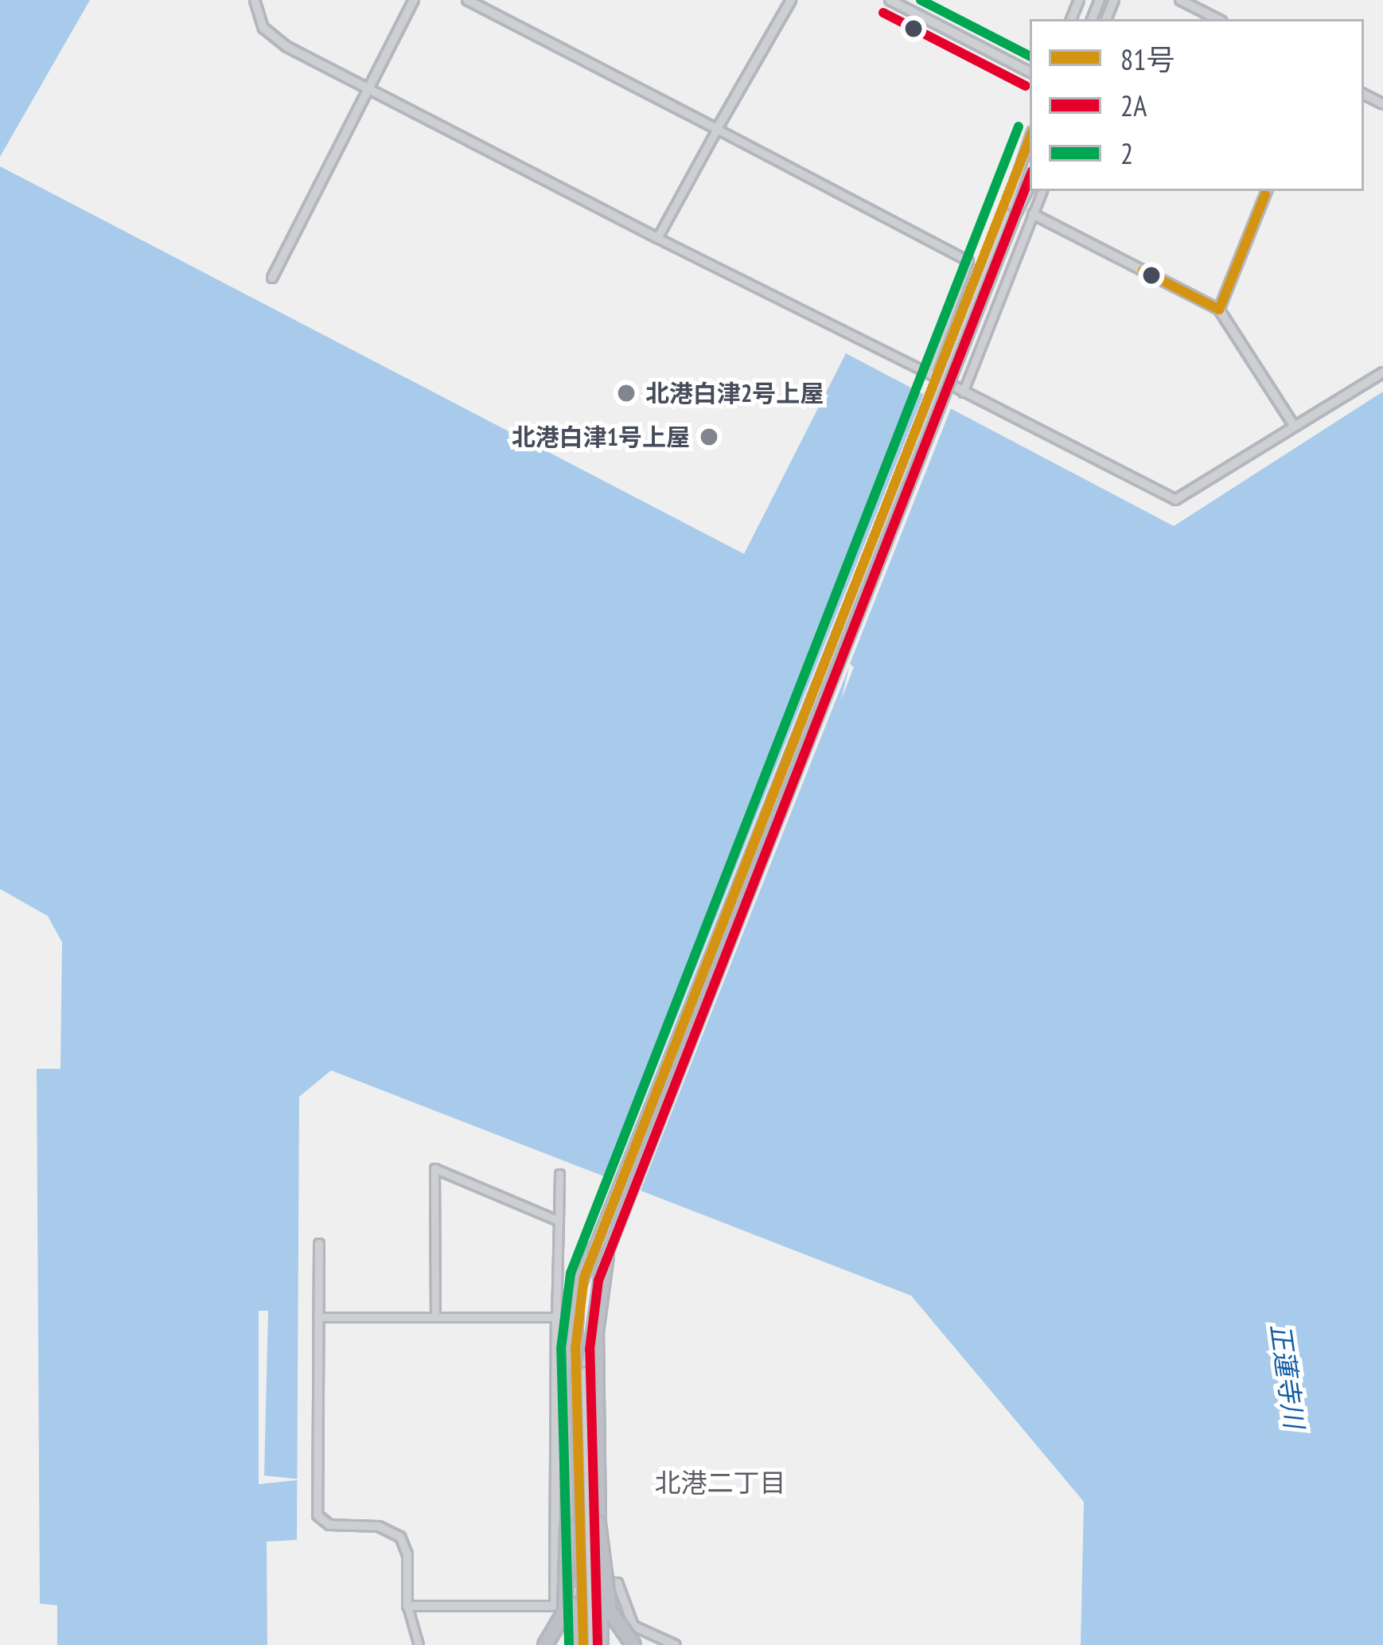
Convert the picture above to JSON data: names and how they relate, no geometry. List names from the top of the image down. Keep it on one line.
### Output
{"districts":["北港二丁目"],"water":["正蓮寺川"],"places":["北港白津2号上屋","北港白津1号上屋"],"lines":["transit line 2","transit line 2A","transit line 81号"],"legend":["81号","2A","2"]}
